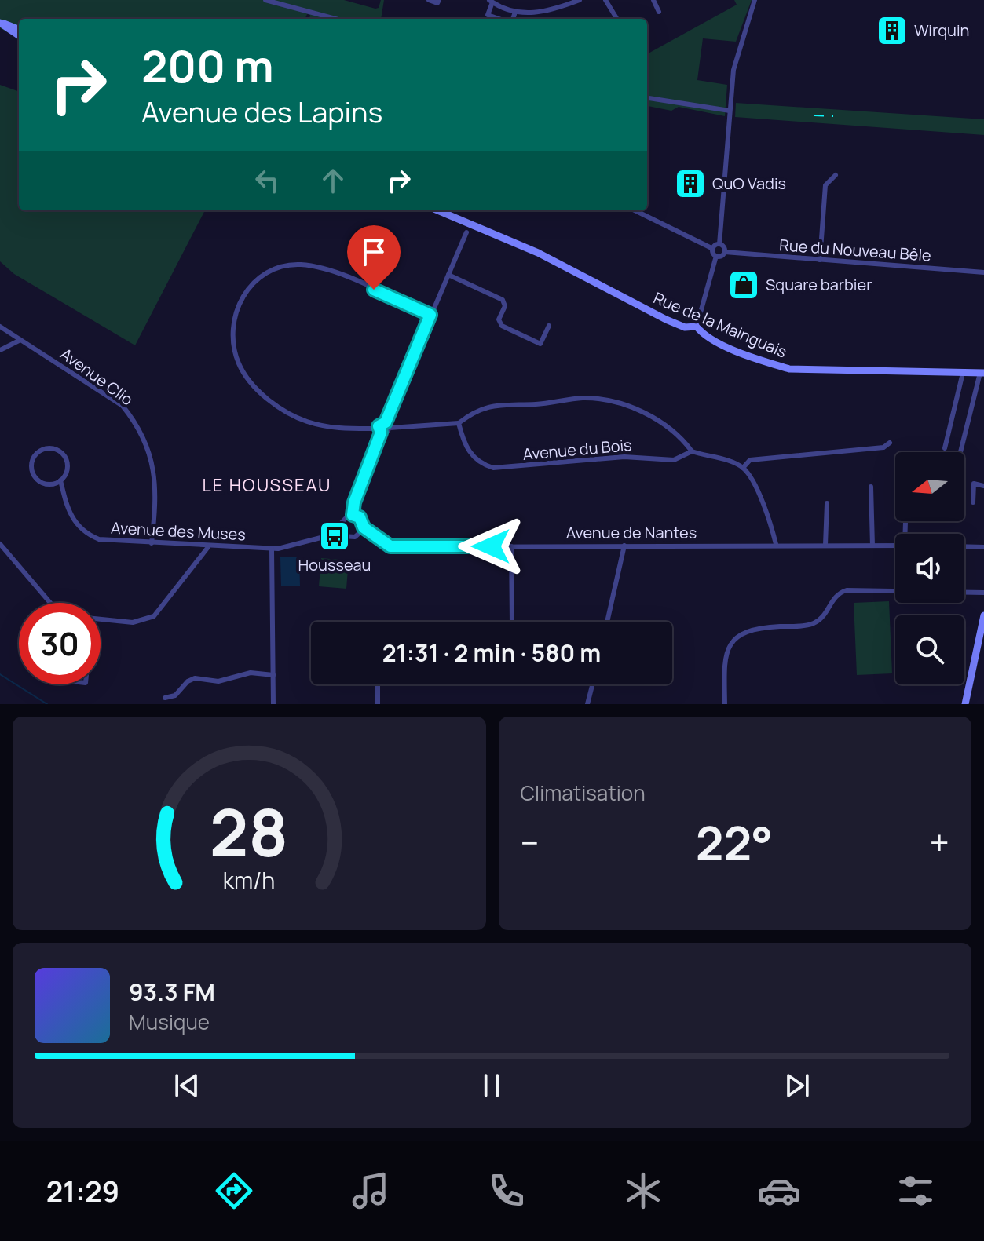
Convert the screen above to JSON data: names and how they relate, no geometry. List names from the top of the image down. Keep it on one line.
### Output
{"streets":{"street":["Rue du Nouveau Bêle","Rue de la Mainguais","Avenue Clio","Avenue du Bois","Avenue des Muses","Avenue de Nantes"]},"crossings":[["Avenue Clio","Avenue des Muses"],["Avenue des Muses","Avenue de Nantes"]],"districts":["LE HOUSSEAU"],"places":{"building":["Wirquin","QuO Vadis"],"shop":["Square barbier"],"bus stop":["Housseau"]},"north":"left","page":{"turn":["200 m","Avenue des Lapins"],"limit":"30","trip":"21:31 · 2 min · 580 m","tile":"Climatisation","heat":["−","22°","+"],"song":["93.3 FM","Musique"],"tabs":"21:29","gauge":["28","km/h"]}}
